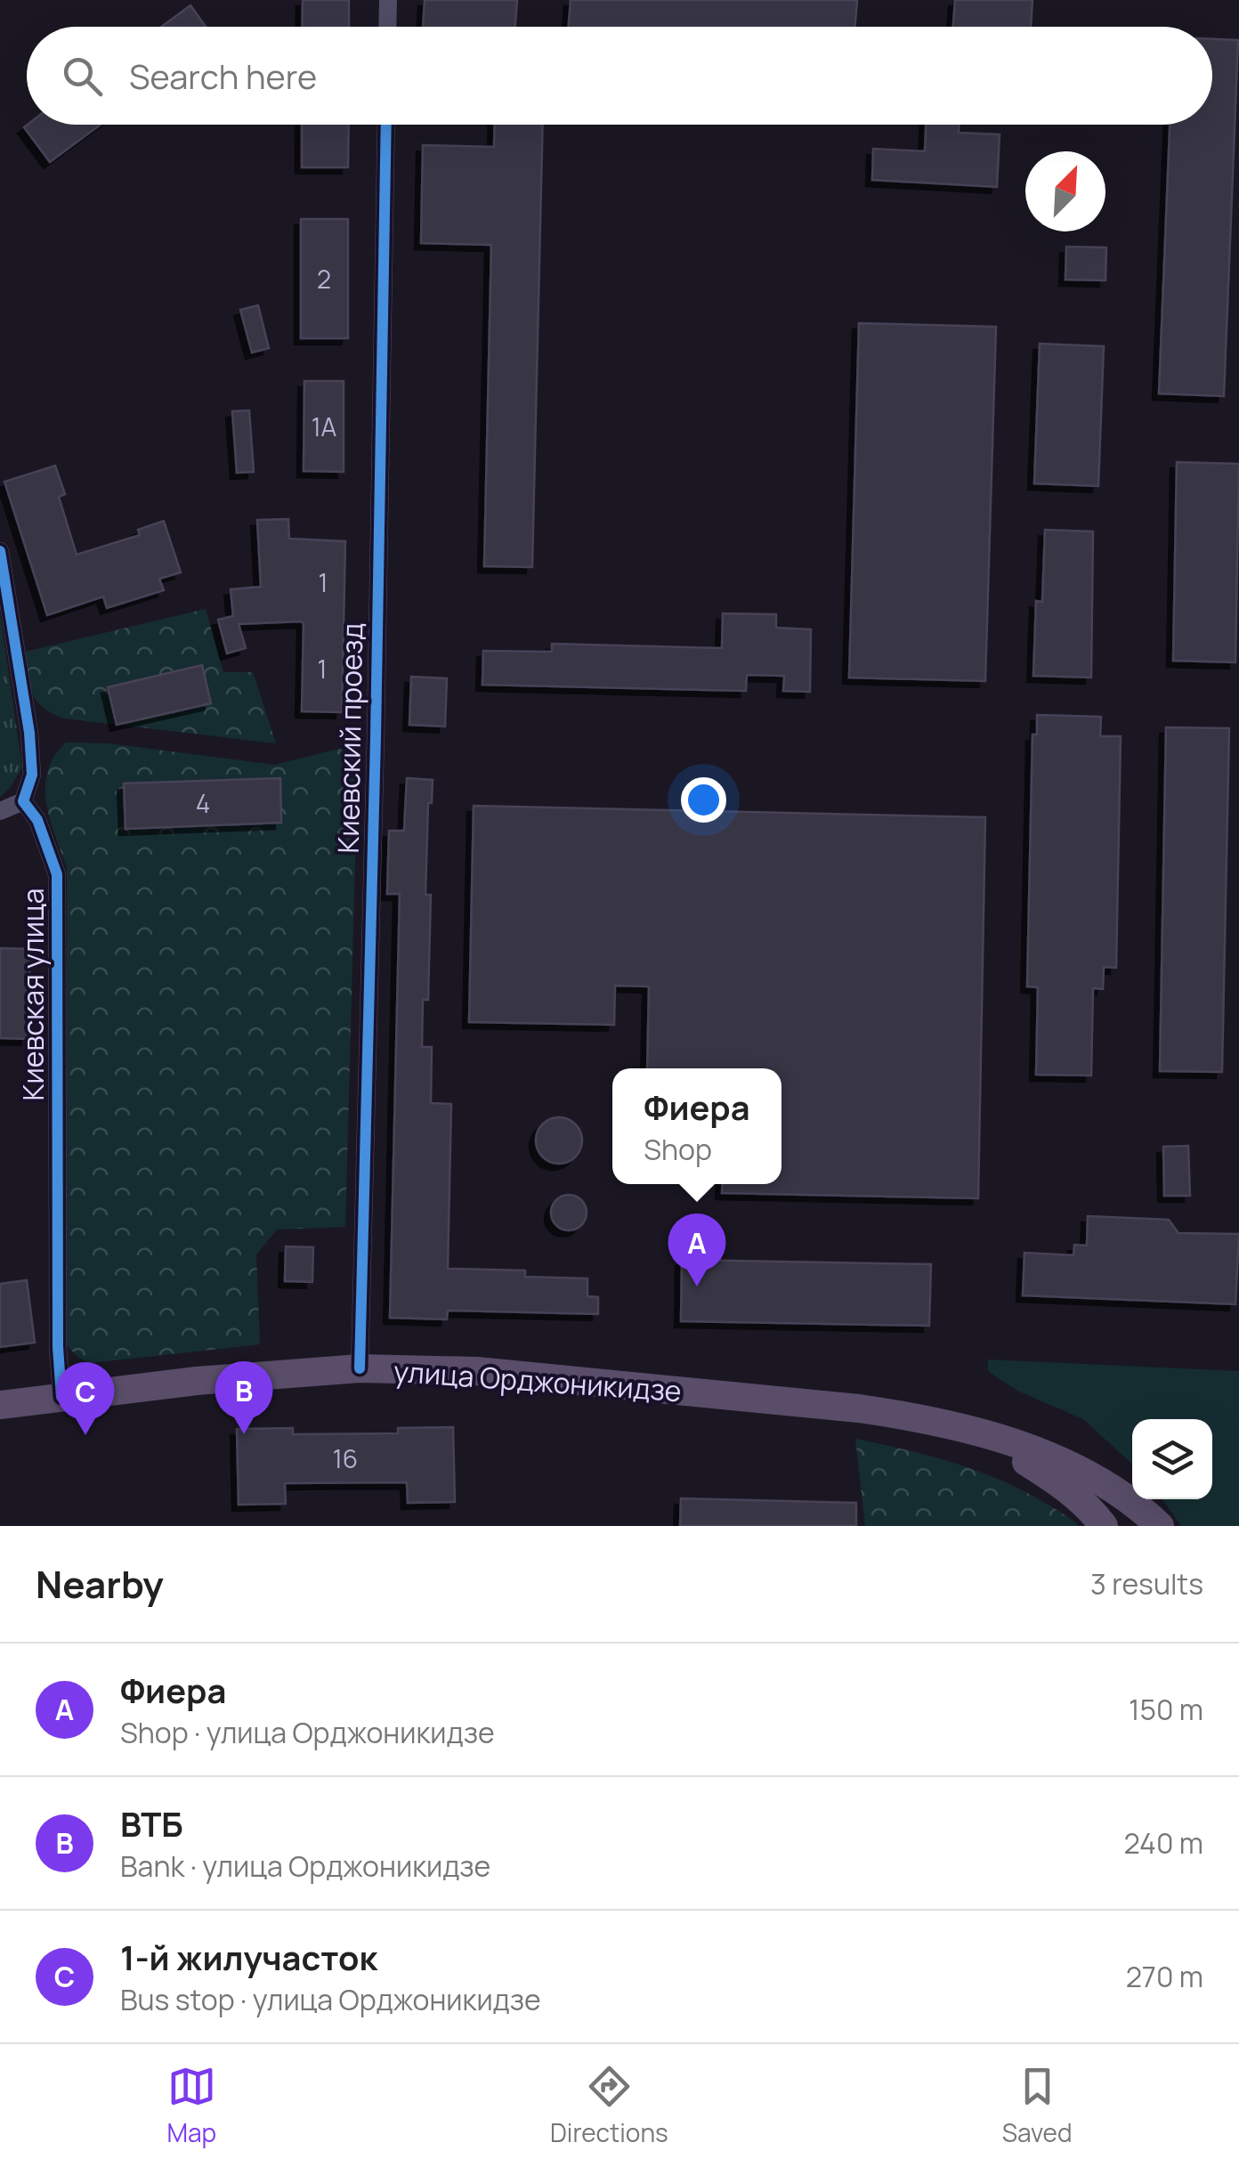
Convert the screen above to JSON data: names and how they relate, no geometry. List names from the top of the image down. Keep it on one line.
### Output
{"streets":{"main road":["улица Орджоникидзе"],"street":["Киевский проезд","Киевская улица"]},"crossings":[["Киевский проезд","улица Орджоникидзе"],["Киевская улица","улица Орджоникидзе"]],"house_numbers":["2","1А","1","1","4","16"],"north":"top right","page":{"search":"Search here","popup":["Фиера","Shop"],"pins":["A","B","C"],"heading":["Nearby","3 results"],"list":[{"mark":"A","name":"Фиера","note":"Shop · улица Орджоникидзе","value":"150 m"},{"mark":"B","name":"ВТБ","note":"Bank · улица Орджоникидзе","value":"240 m"},{"mark":"C","name":"1-й жилучасток","note":"Bus stop · улица Орджоникидзе","value":"270 m"}],"nav":["Map","Directions","Saved"]}}
